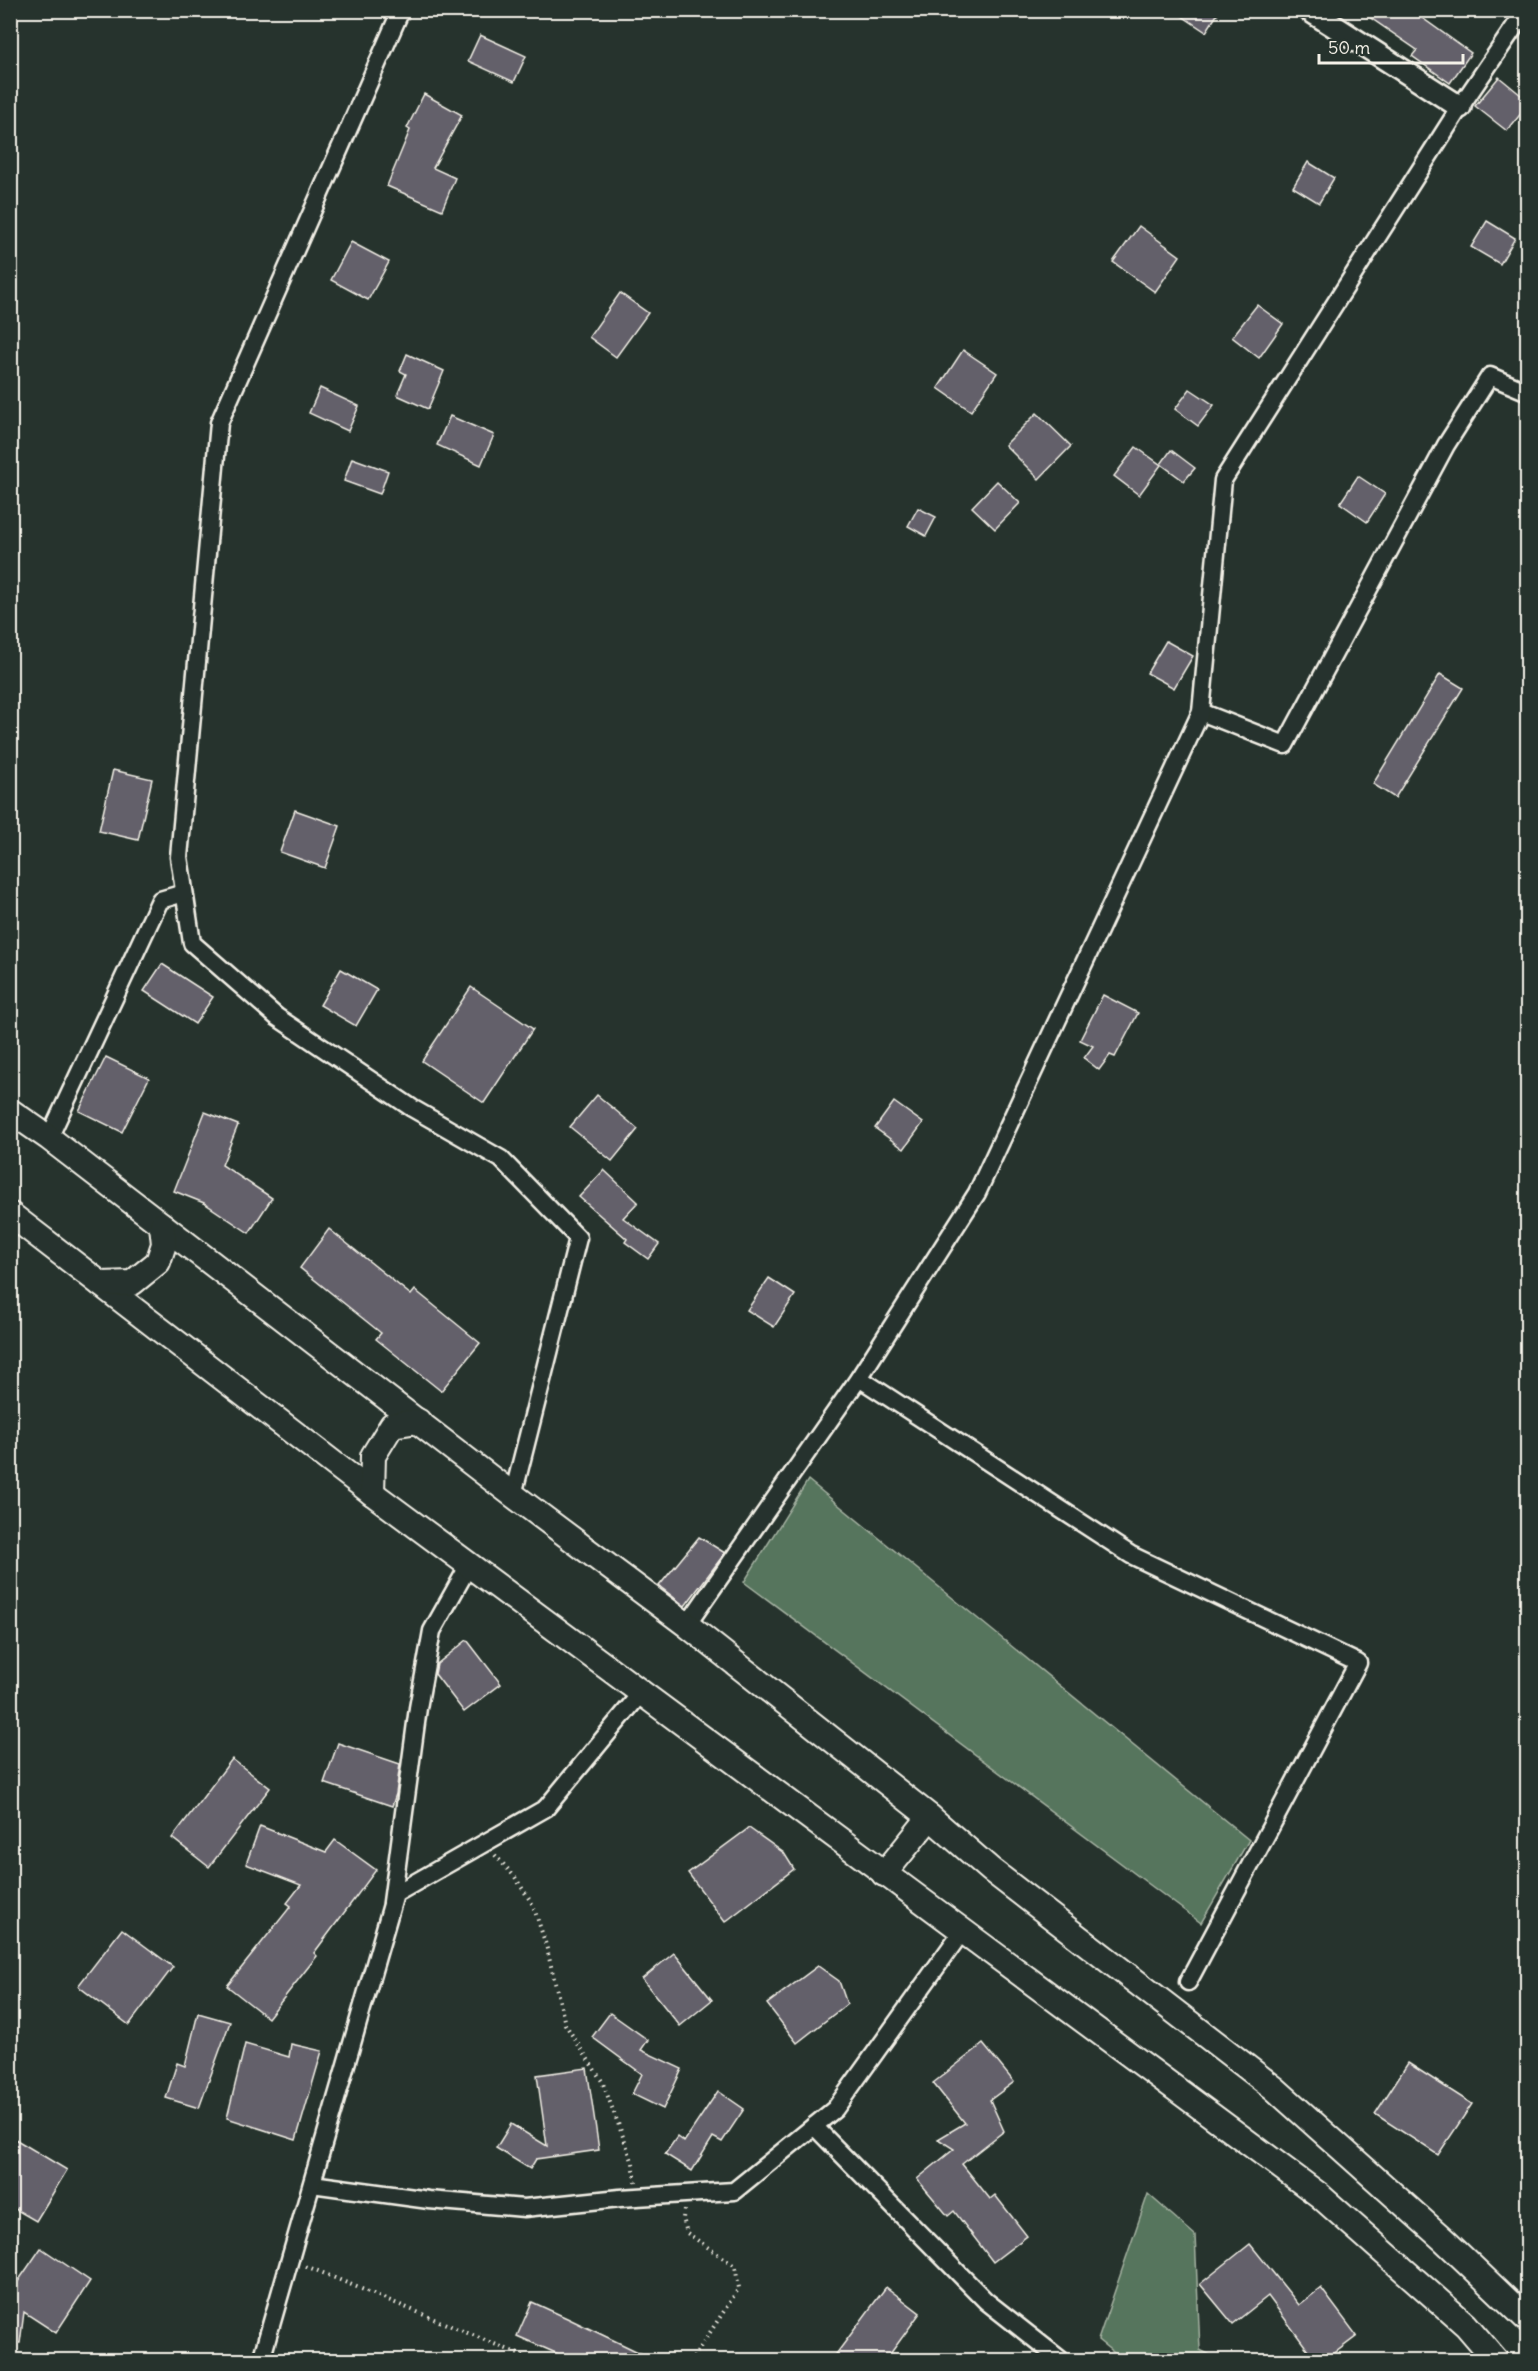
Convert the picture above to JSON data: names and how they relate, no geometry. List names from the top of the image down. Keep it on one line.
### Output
{"scale_bar":"50 m"}
